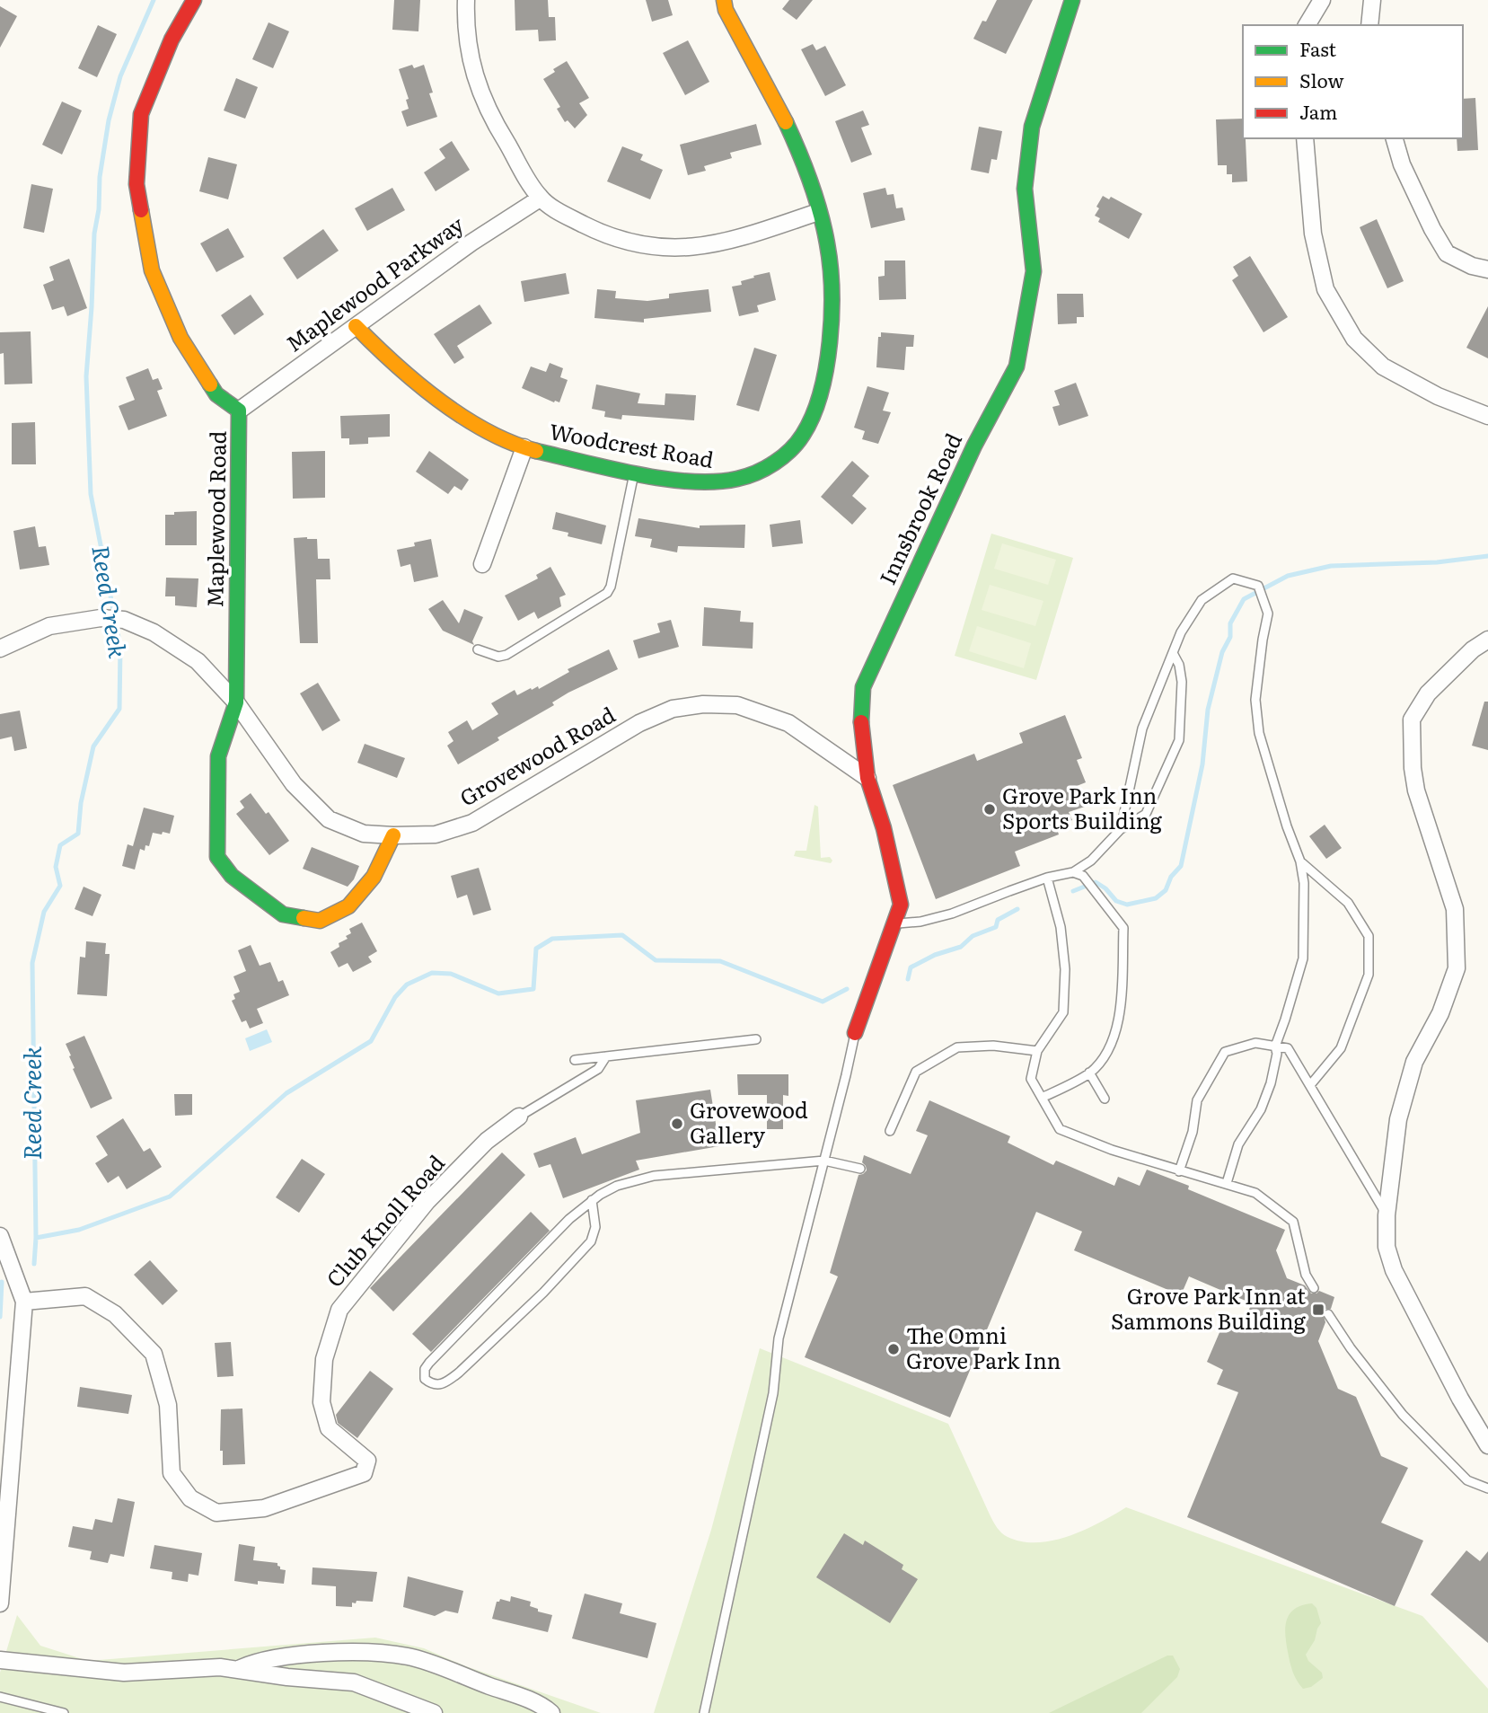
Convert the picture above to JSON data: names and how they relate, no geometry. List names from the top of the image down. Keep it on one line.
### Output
{"streets":{"street":["Maplewood Parkway","Woodcrest Road","Innsbrook Road","Maplewood Road","Grovewood Road","Club Knoll Road"]},"crossings":[["Maplewood Parkway","Woodcrest Road"],["Maplewood Parkway","Maplewood Road"],["Innsbrook Road","Grovewood Road"],["Maplewood Road","Grovewood Road"]],"water":["Reed Creek"],"places":{"other":["Grove Park Inn Sports Building","Grovewood Gallery","The Omni Grove Park Inn"],"transit":["Grove Park Inn at Sammons Building"]},"legend":["Fast","Slow","Jam"]}
